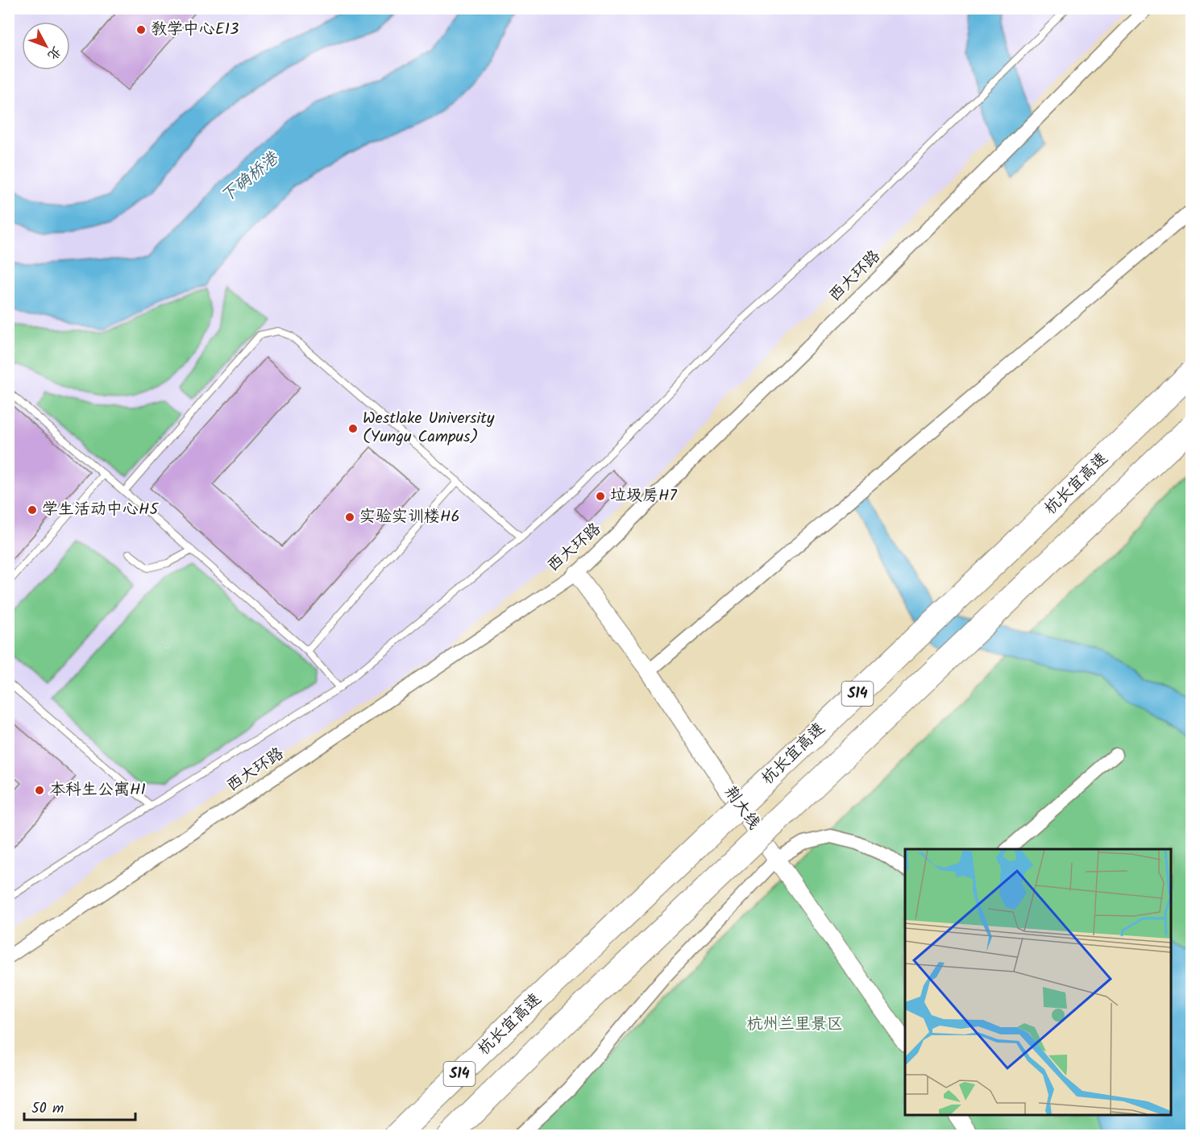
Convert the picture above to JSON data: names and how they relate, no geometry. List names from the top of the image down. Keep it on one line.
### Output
{"streets":{"highway":["杭长宜高速","S14"],"street":["西大环路","荆大线"]},"crossings":[["西大环路","荆大线"]],"water":["下确桥港"],"parks":["杭州兰里景区"],"places":["教学中心E13","Westlake University (Yungu Campus)","垃圾房H7","学生活动中心H5","实验实训楼H6","本科生公寓H1"],"scale_bar":"50 m","north":"bottom right"}
